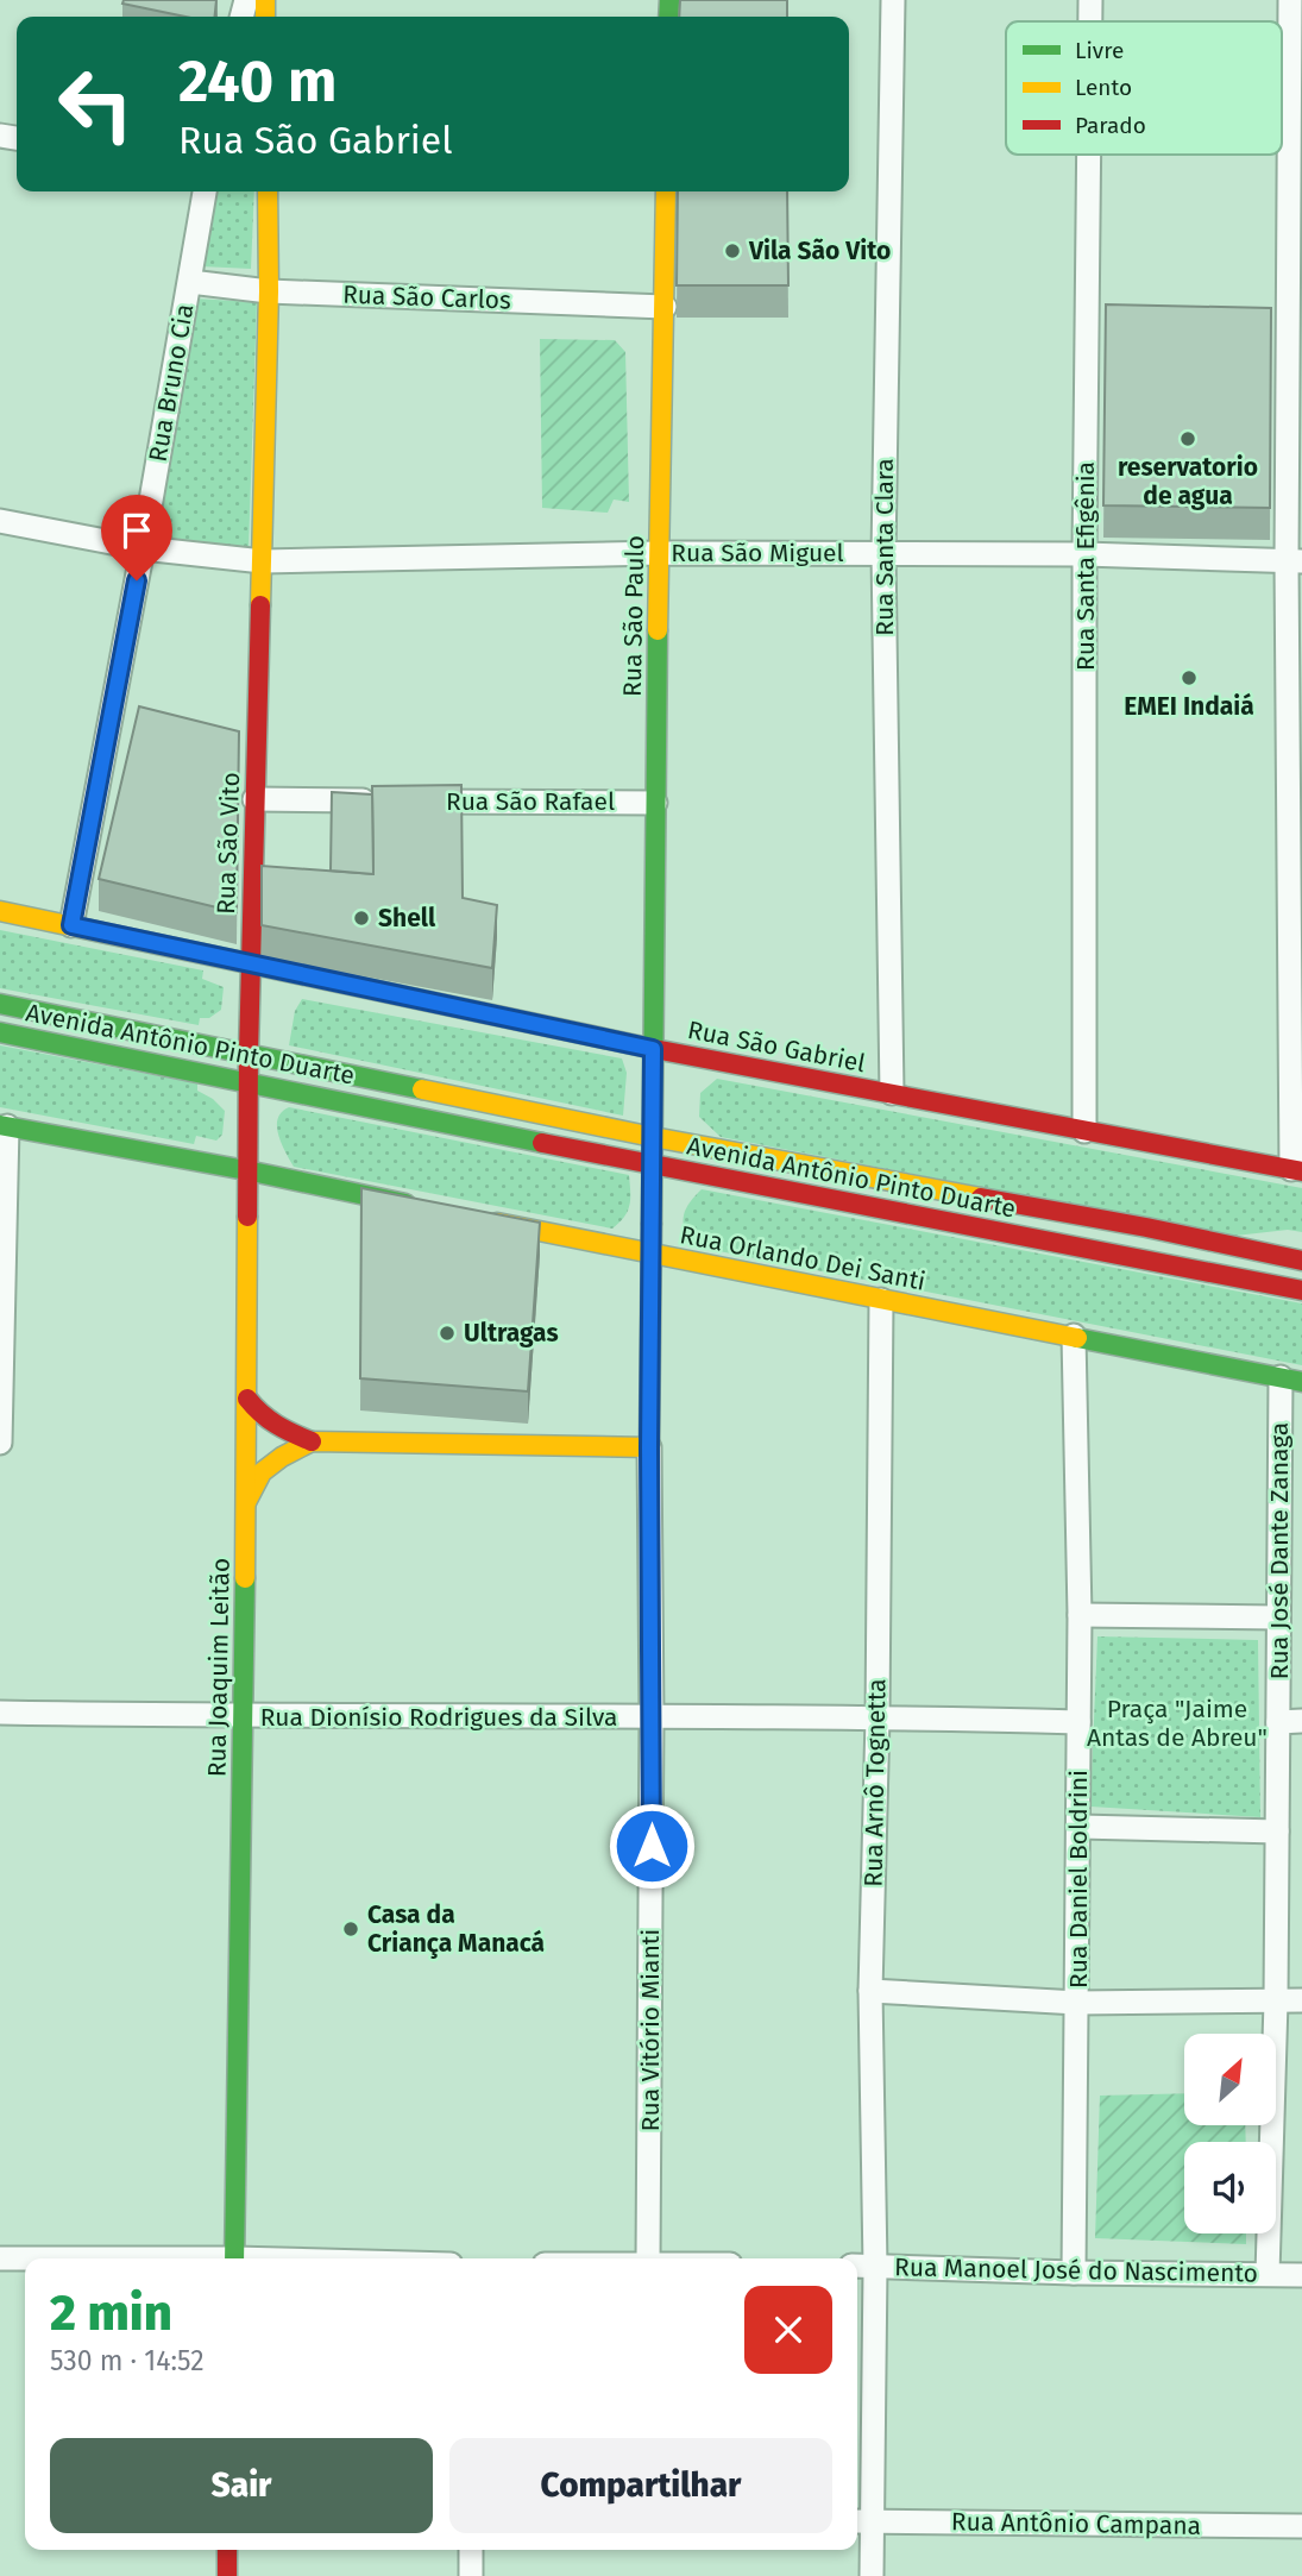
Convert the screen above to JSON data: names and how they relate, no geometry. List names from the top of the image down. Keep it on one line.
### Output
{"streets":{"main road":["Rua São Paulo","Rua São Vito","Avenida Antônio Pinto Duarte","Rua São Gabriel","Rua Orlando Dei Santi","Rua Joaquim Leitão","Rua Vitório Mianti"],"street":["Rua São Carlos","Rua Bruno Cia","Rua Santa Clara","Rua São Miguel","Rua Santa Efigênia","Rua São Rafael","Rua José Dante Zanaga","Rua Dionísio Rodrigues da Silva","Rua Arnô Tognetta","Rua Daniel Boldrini","Rua Manoel José do Nascimento","Rua Antônio Campana"]},"crossings":[["Rua São Carlos","Rua Bruno Cia"],["Rua São Carlos","Rua São Paulo"],["Rua São Carlos","Rua São Vito"],["Rua Bruno Cia","Rua São Miguel"],["Rua Bruno Cia","Rua São Gabriel"],["Rua Santa Clara","Rua São Miguel"],["Rua Santa Clara","Rua São Gabriel"],["Rua São Miguel","Rua Santa Efigênia"],["Rua São Miguel","Rua São Paulo"],["Rua São Miguel","Rua São Vito"],["Rua Santa Efigênia","Rua São Gabriel"],["Rua São Paulo","Rua São Rafael"],["Rua São Paulo","Rua São Gabriel"],["Rua São Paulo","Rua Vitório Mianti"],["Rua São Vito","Avenida Antônio Pinto Duarte"],["Rua São Vito","Rua São Gabriel"],["Rua São Vito","Rua Joaquim Leitão"],["Avenida Antônio Pinto Duarte","Rua Vitório Mianti"],["Rua São Gabriel","Rua Vitório Mianti"],["Rua Orlando Dei Santi","Rua José Dante Zanaga"],["Rua Orlando Dei Santi","Rua Arnô Tognetta"],["Rua Orlando Dei Santi","Rua Daniel Boldrini"],["Rua Orlando Dei Santi","Rua Vitório Mianti"],["Rua José Dante Zanaga","Rua Manoel José do Nascimento"],["Rua Joaquim Leitão","Rua Dionísio Rodrigues da Silva"],["Rua Dionísio Rodrigues da Silva","Rua Arnô Tognetta"],["Rua Dionísio Rodrigues da Silva","Rua Daniel Boldrini"],["Rua Dionísio Rodrigues da Silva","Rua Vitório Mianti"],["Rua Arnô Tognetta","Rua Manoel José do Nascimento"],["Rua Arnô Tognetta","Rua Antônio Campana"],["Rua Daniel Boldrini","Rua Manoel José do Nascimento"]],"parks":["Praça \"Jaime Antas de Abreu\""],"places":["Vila São Vito","reservatorio de agua","EMEI Indaiá","Shell","Ultragas","Casa da Criança Manacá"],"legend":["Livre","Lento","Parado"],"north":"top right","page":{"turn":["240 m","Rua São Gabriel"],"heading":["2 min","530 m · 14:52"],"buttons":["Sair","Compartilhar"]}}
